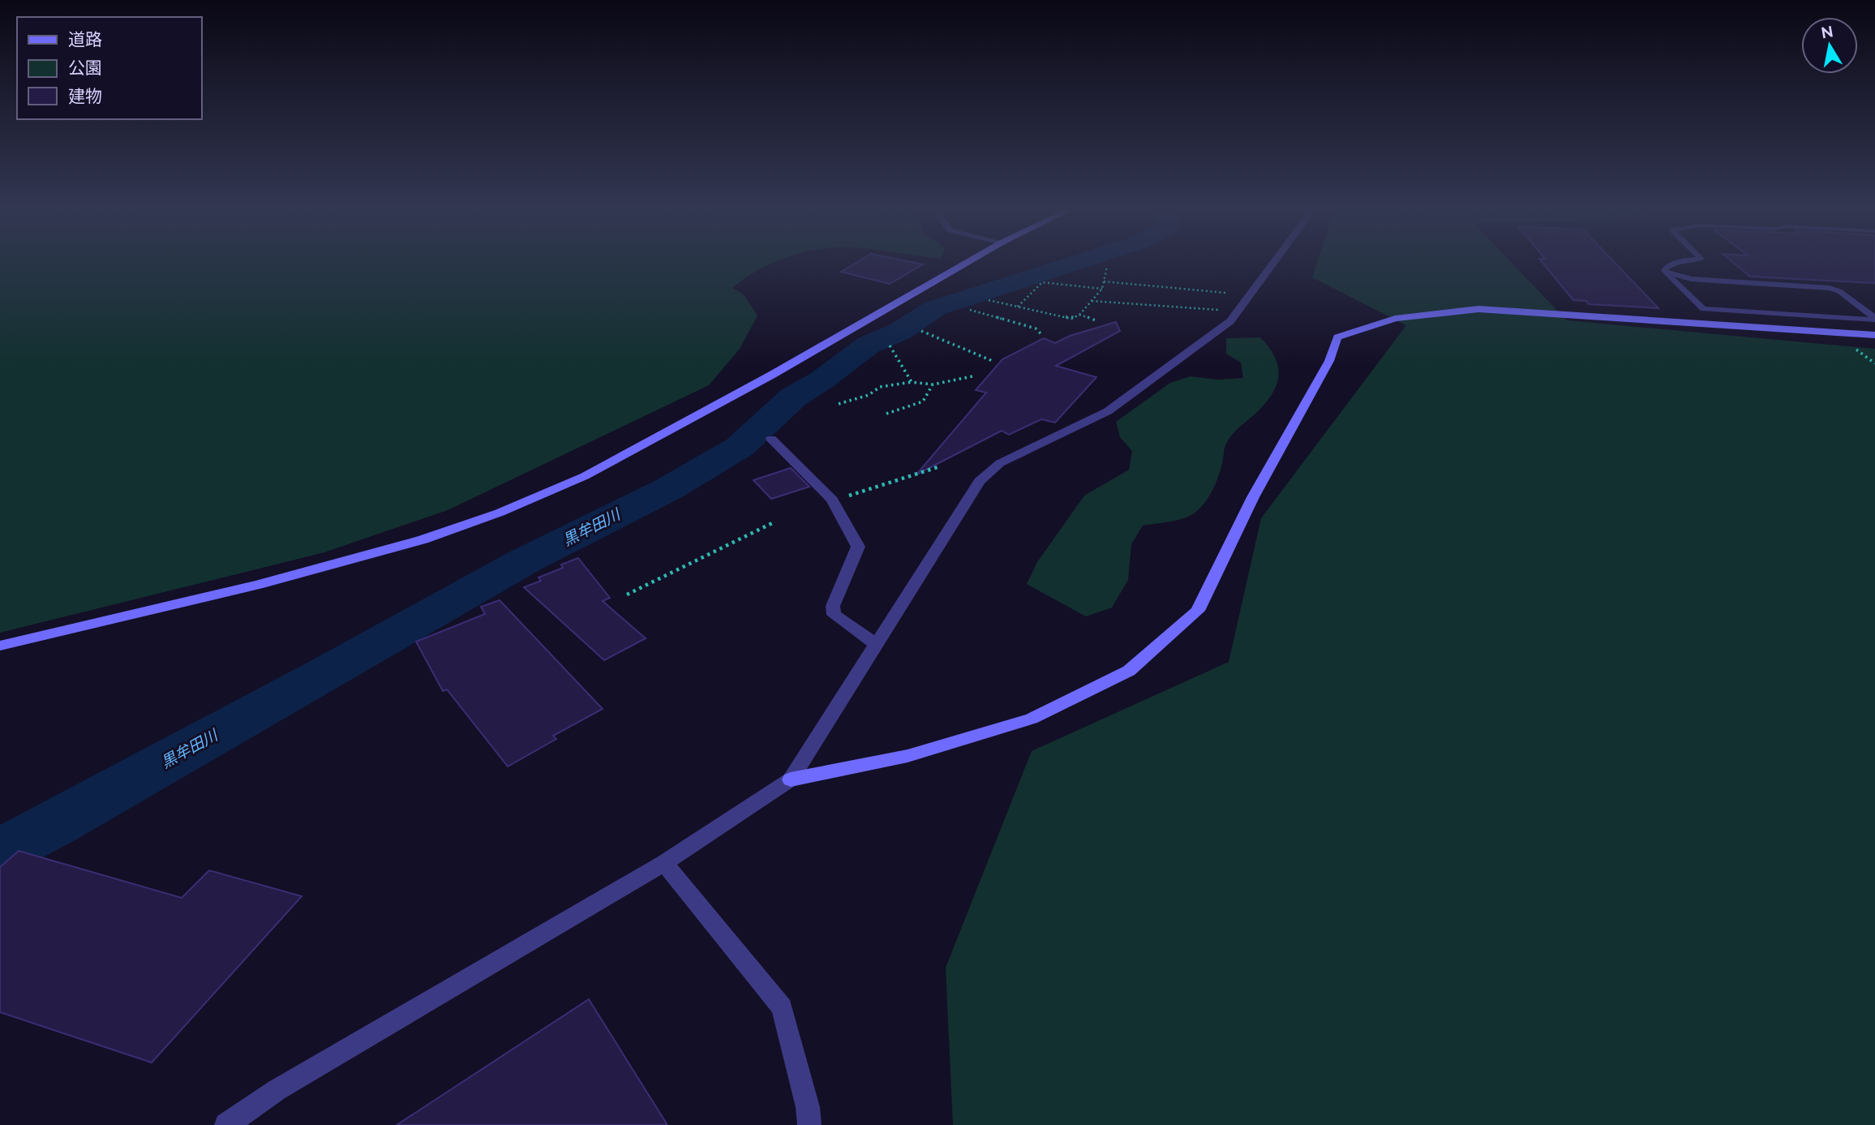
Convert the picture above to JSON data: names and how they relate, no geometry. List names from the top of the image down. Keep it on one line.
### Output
{"water":["黒牟田川"],"legend":["道路","公園","建物"],"north":"top"}
